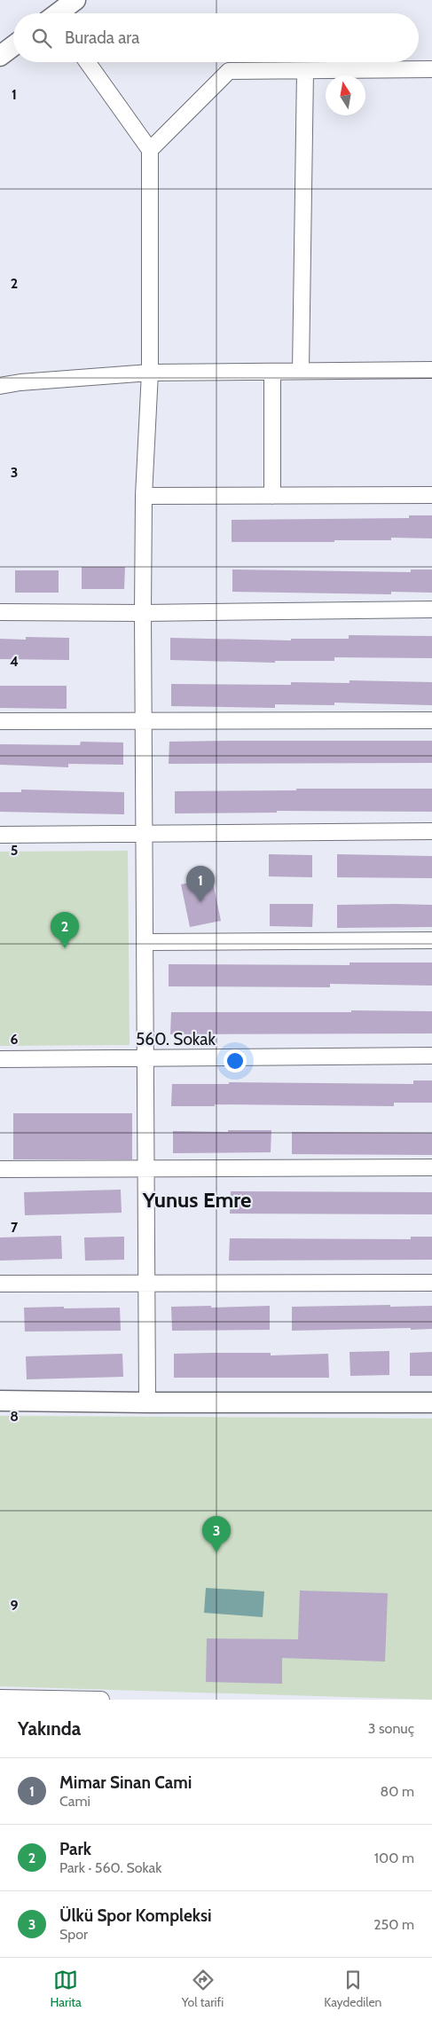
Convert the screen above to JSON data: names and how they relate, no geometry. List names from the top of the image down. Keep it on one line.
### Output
{"streets":{"street":["560. Sokak"]},"districts":["Yunus Emre"],"north":"top","page":{"search":"Burada ara","pins":["1","2","3"],"heading":["Yakında","3 sonuç"],"list":[{"mark":"1","name":"Mimar Sinan Cami","note":"Cami","value":"80 m"},{"mark":"2","name":"Park","note":"Park · 560. Sokak","value":"100 m"},{"mark":"3","name":"Ülkü Spor Kompleksi","note":"Spor","value":"250 m"}],"nav":["Harita","Yol tarifi","Kaydedilen"]},"grid":{"rows":["1","2","3","4","5","6","7","8","9"]}}
